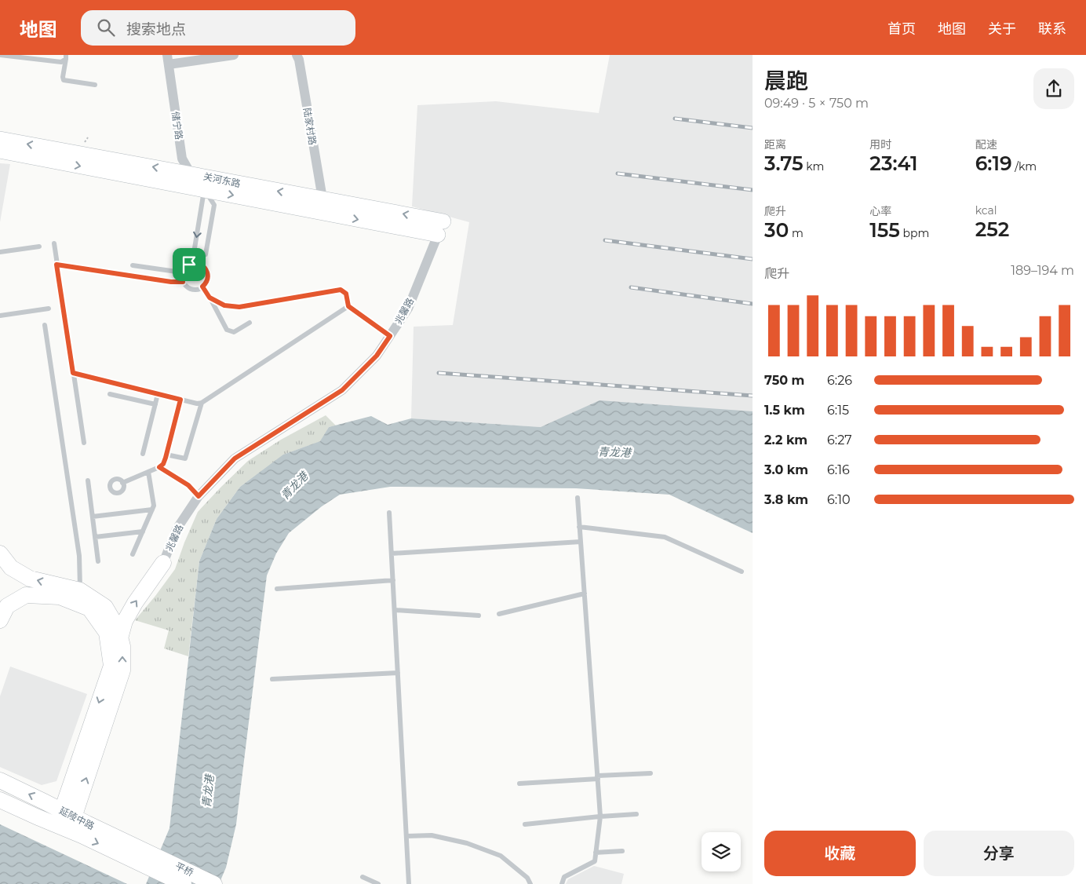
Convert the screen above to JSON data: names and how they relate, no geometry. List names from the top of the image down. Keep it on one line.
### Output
{"streets":{"main road":["关河东路","延陵中路","平桥"],"street":["储宁路","陆家村路","兆馨路"]},"crossings":[["储宁路","关河东路"],["陆家村路","关河东路"],["关河东路","兆馨路"],["延陵中路","平桥"]],"water":["青龙港"],"page":{"header":"地图","search":"搜索地点","nav":["首页","地图","关于","联系"],"heading":["晨跑","09:49 · 5 × 750 m"],"stats":[["距离","3.75 km"],["用时","23:41"],["配速","6:19 /km"],["爬升","30 m"],["心率","155 bpm"],["kcal","252"]],"chart":["爬升","189–194 m"],"list":[{"name":"750 m","note":"6:26"},{"name":"1.5 km","note":"6:15"},{"name":"2.2 km","note":"6:27"},{"name":"3.0 km","note":"6:16"},{"name":"3.8 km","note":"6:10"}],"buttons":["收藏","分享"]}}
